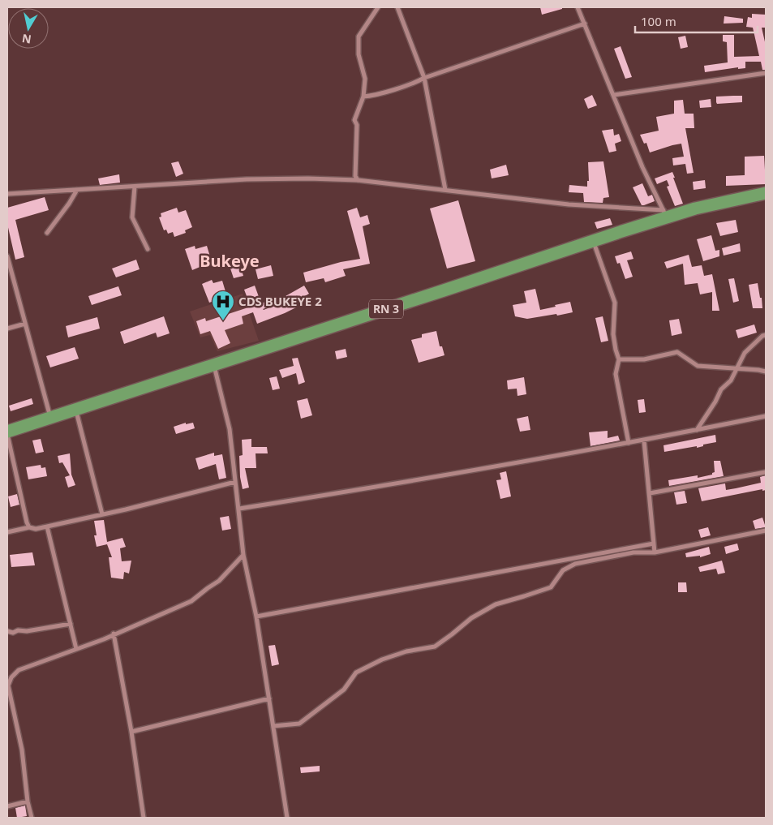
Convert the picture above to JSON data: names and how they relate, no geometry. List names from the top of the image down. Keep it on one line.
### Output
{"streets":{"highway":["RN 3"]},"districts":["Bukeye"],"places":{"hospital":["CDS BUKEYE 2"]},"scale_bar":"100 m","north":"bottom"}
